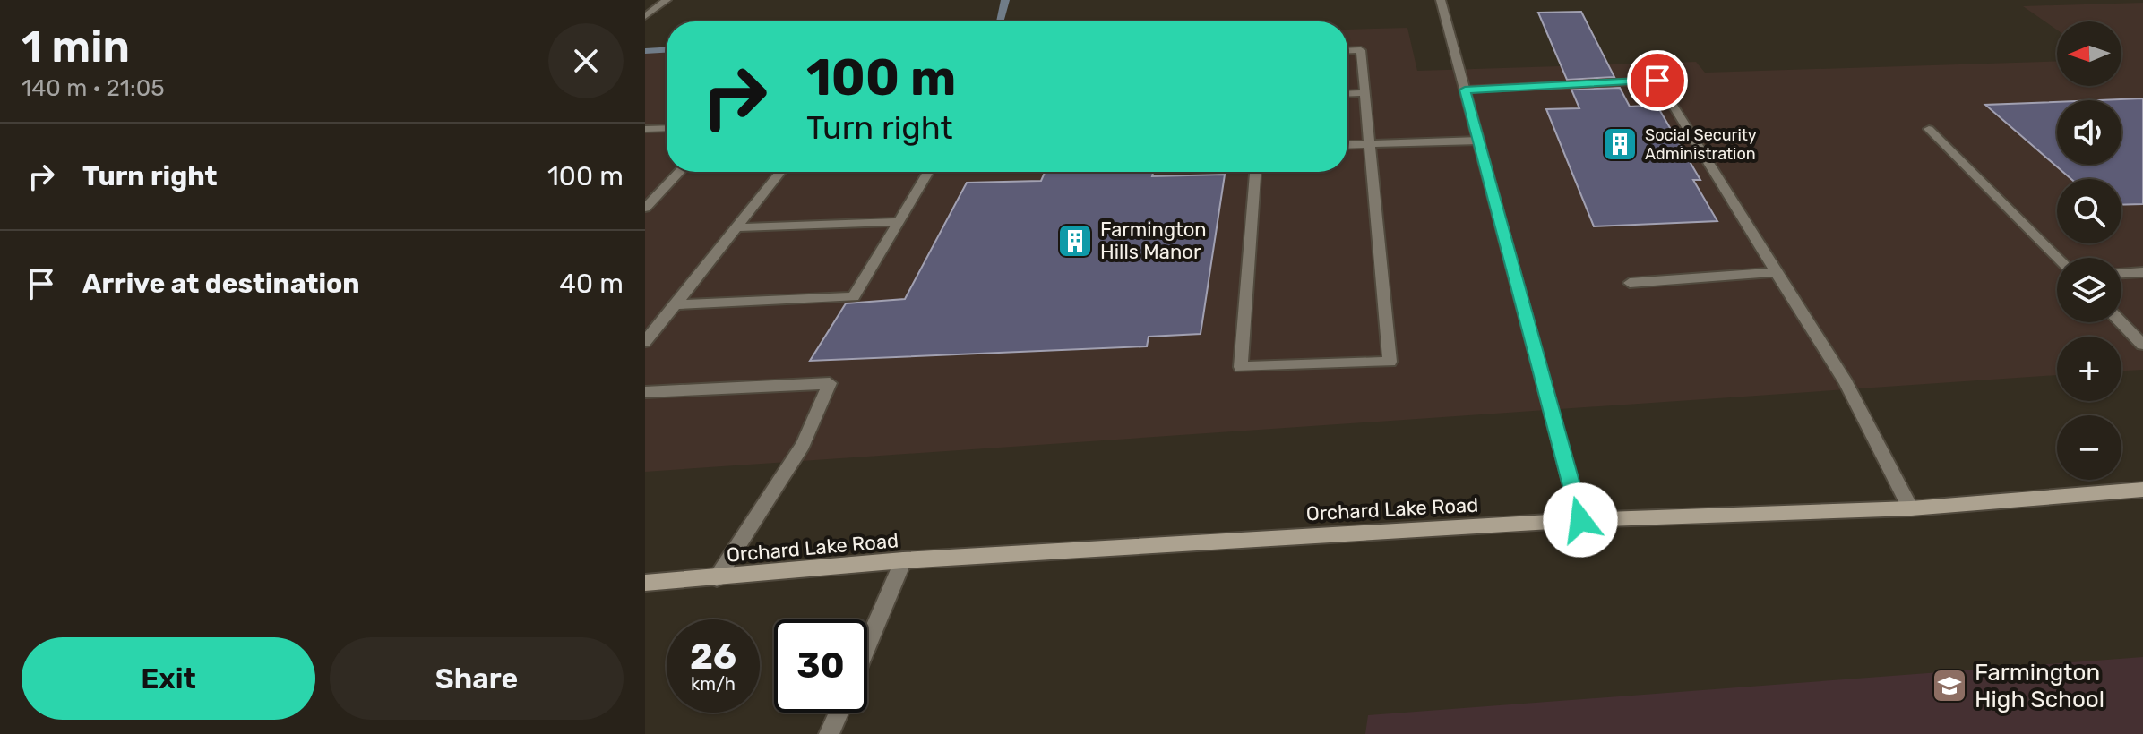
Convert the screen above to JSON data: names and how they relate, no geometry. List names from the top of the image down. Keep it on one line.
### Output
{"streets":{"main road":["Orchard Lake Road"]},"places":{"building":["Social Security Administration","Farmington Hills Manor"],"school or university":["Farmington High School"]},"north":"left","page":{"heading":["1 min","140 m · 21:05"],"map_buttons":["+","−"],"turn":["100 m","Turn right"],"list":[{"name":"Turn right","value":"100 m"},{"name":"Arrive at destination","value":"40 m"}],"speed":"26 km/h","limit":"30","buttons":["Exit","Share"]}}
